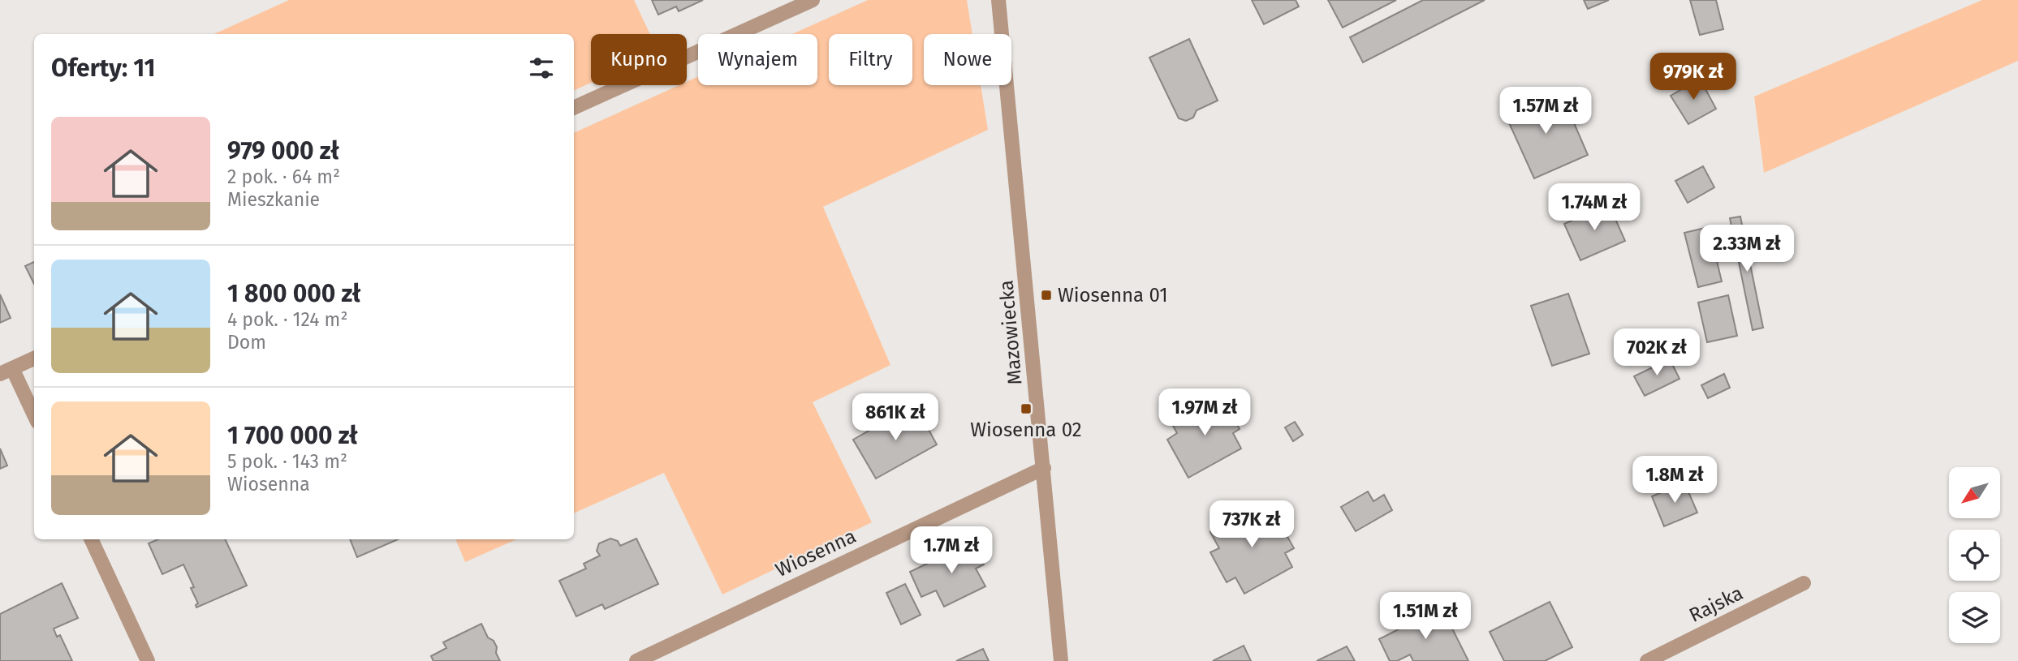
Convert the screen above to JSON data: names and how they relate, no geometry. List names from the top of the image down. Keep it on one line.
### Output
{"streets":{"street":["Mazowiecka","Wiosenna","Rajska"]},"crossings":[["Mazowiecka","Wiosenna"]],"places":{"transit":["Wiosenna 01","Wiosenna 02"]},"north":"bottom left","page":{"chip":["Kupno","Wynajem","Filtry","Nowe"],"heading":"Oferty: 11","price":["979K zł","1.57M zł","1.74M zł","2.33M zł","702K zł","1.97M zł","861K zł","1.8M zł","737K zł","1.7M zł","1.51M zł"],"list":[{"name":"979 000 zł","note":"2 pok. · 64 m² · Mieszkanie"},{"name":"1 800 000 zł","note":"4 pok. · 124 m² · Dom"},{"name":"1 700 000 zł","note":"5 pok. · 143 m² · Wiosenna"}]}}
